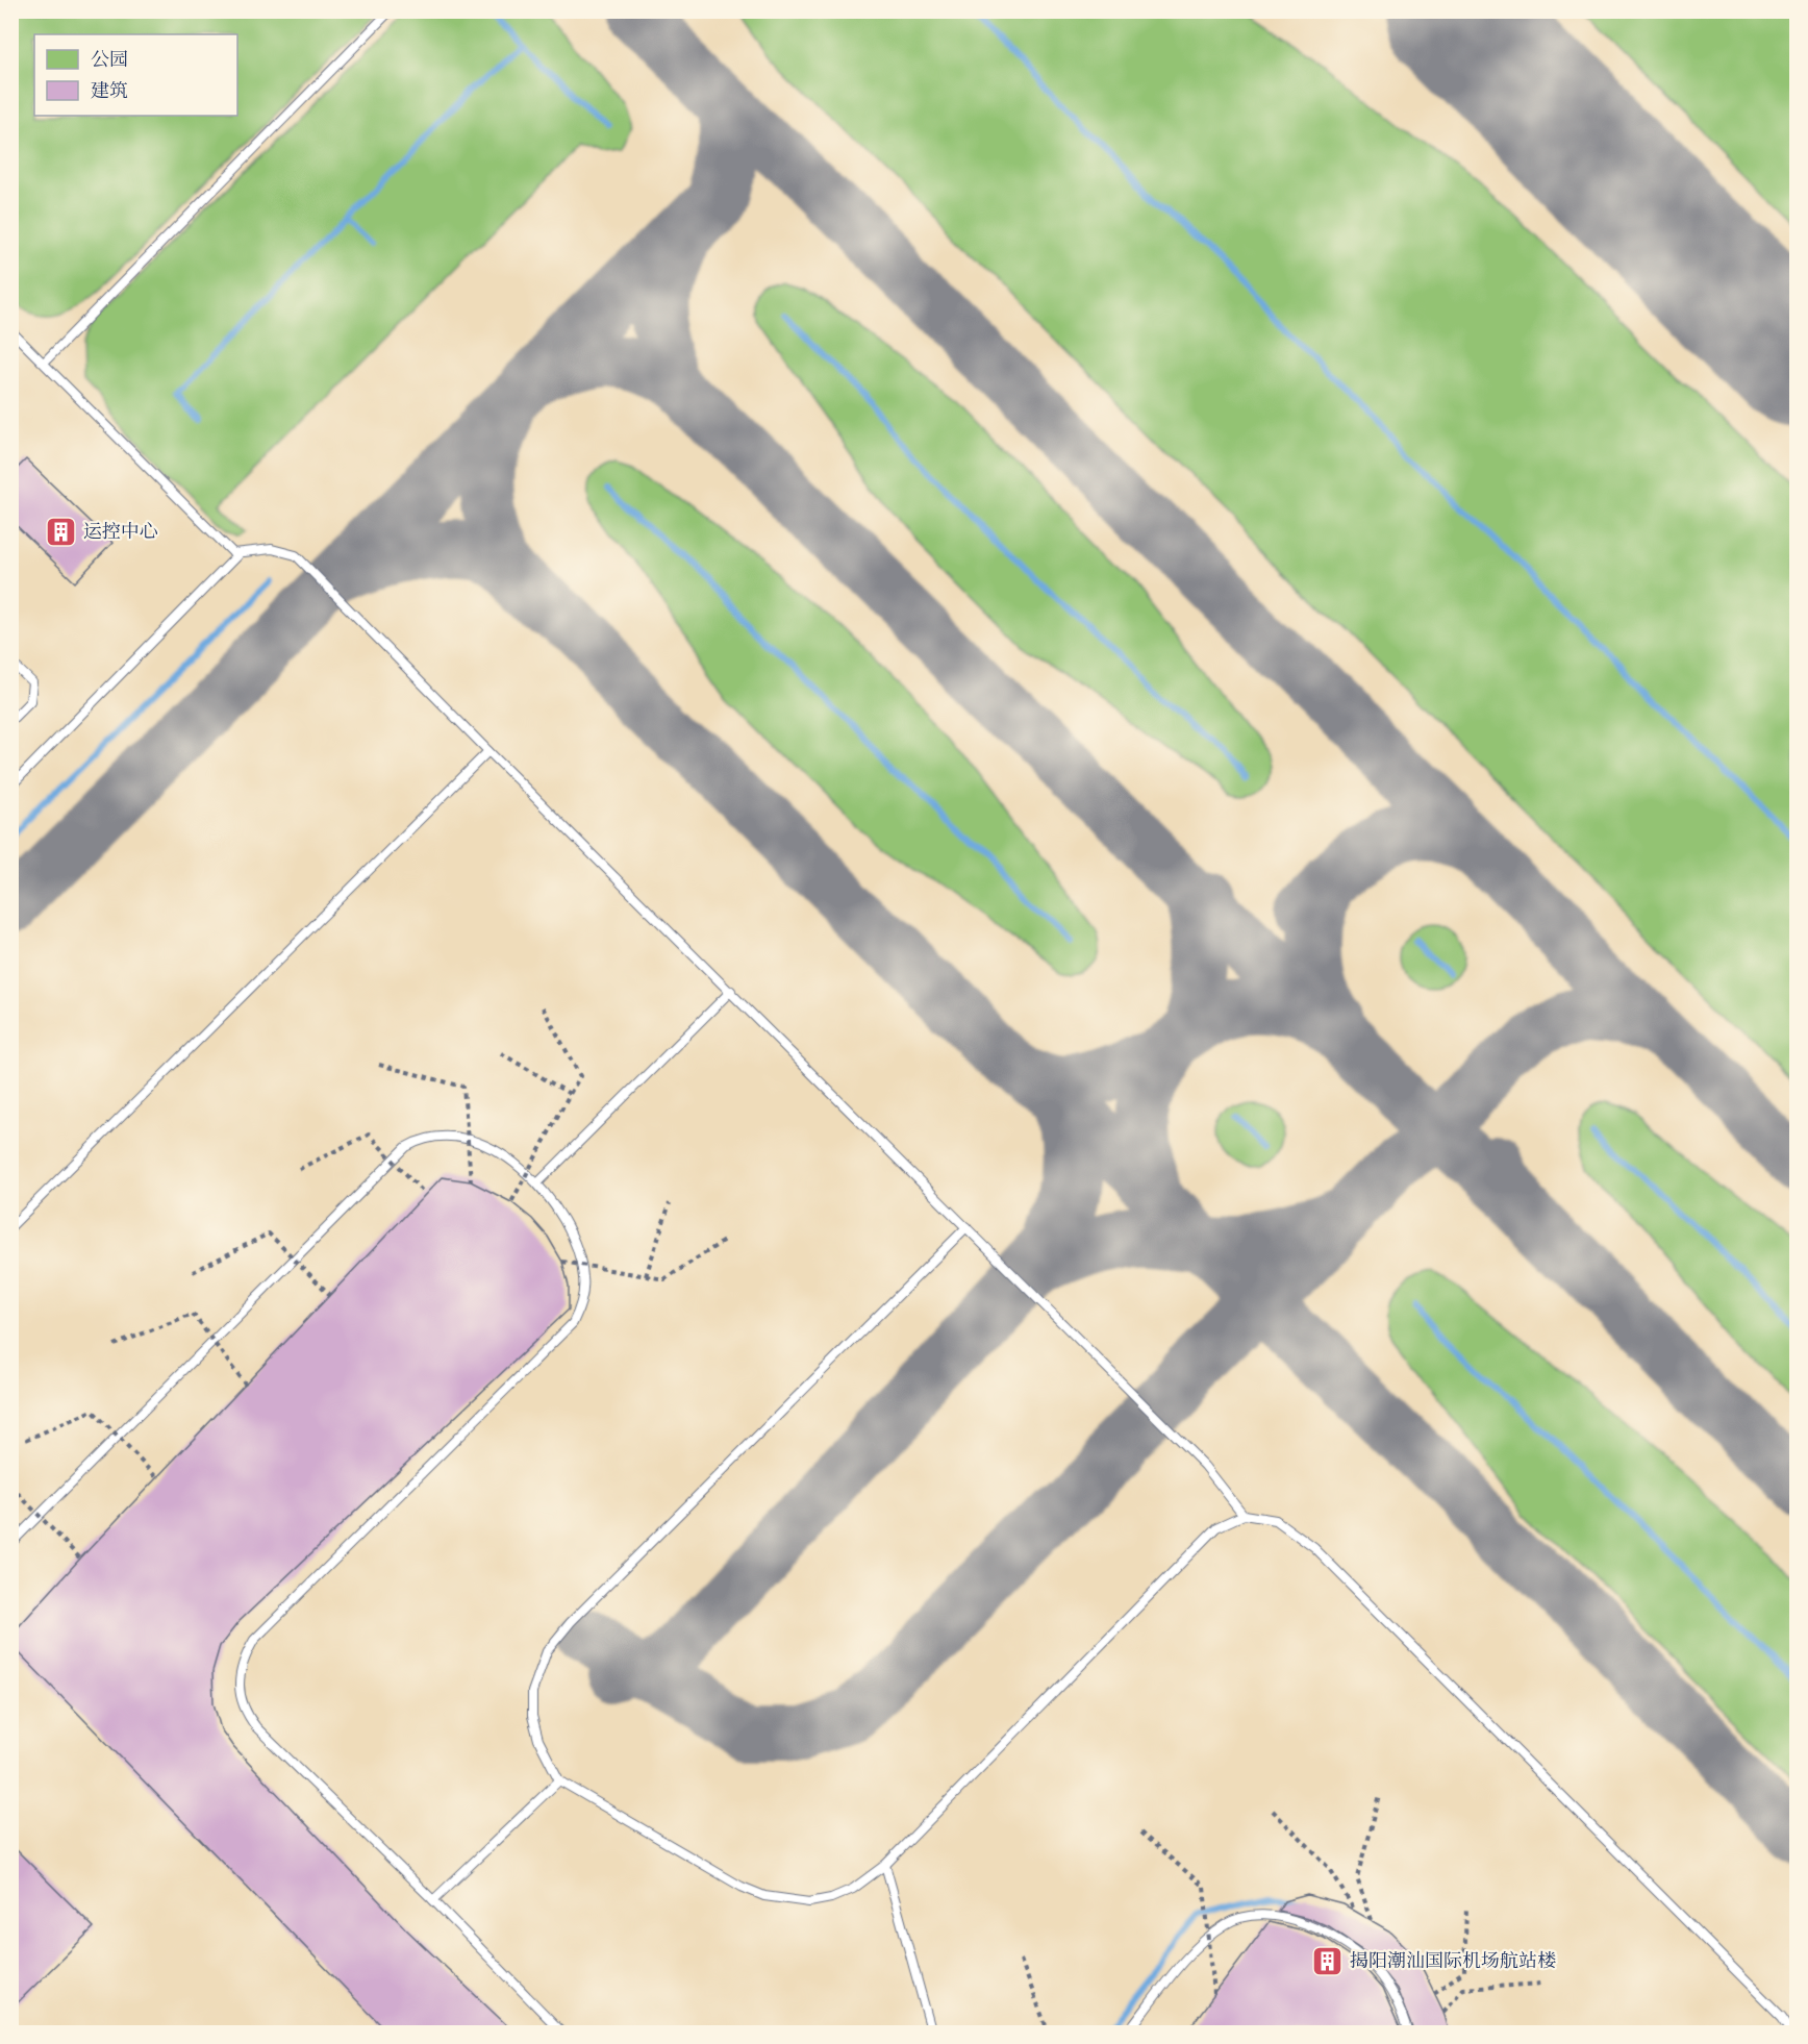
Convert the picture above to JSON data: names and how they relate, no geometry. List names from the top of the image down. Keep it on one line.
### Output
{"places":{"building":["运控中心","揭阳潮汕国际机场航站楼"]},"legend":["公园","建筑"]}
